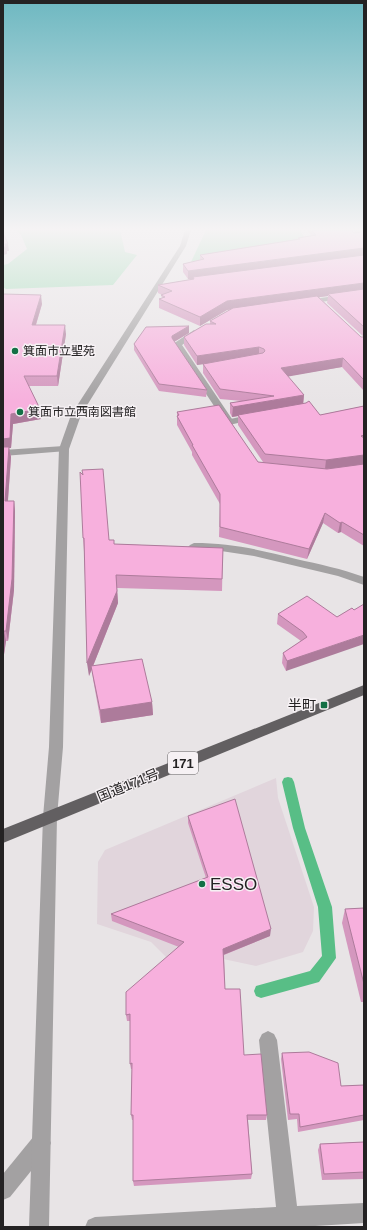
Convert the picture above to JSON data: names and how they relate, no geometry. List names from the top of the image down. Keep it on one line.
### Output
{"streets":{"highway":["171","国道171号"]},"places":{"other":["箕面市立聖苑","箕面市立西南図書館","ESSO"],"transit":["半町"]}}
